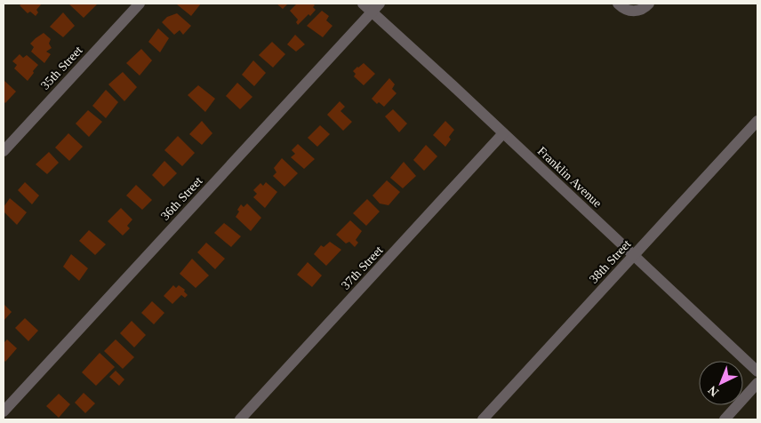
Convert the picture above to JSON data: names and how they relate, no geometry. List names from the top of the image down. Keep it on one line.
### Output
{"streets":{"street":["35th Street","Franklin Avenue","36th Street","38th Street","37th Street"]},"crossings":[["Franklin Avenue","36th Street"],["Franklin Avenue","38th Street"],["Franklin Avenue","37th Street"]],"north":"bottom left"}
